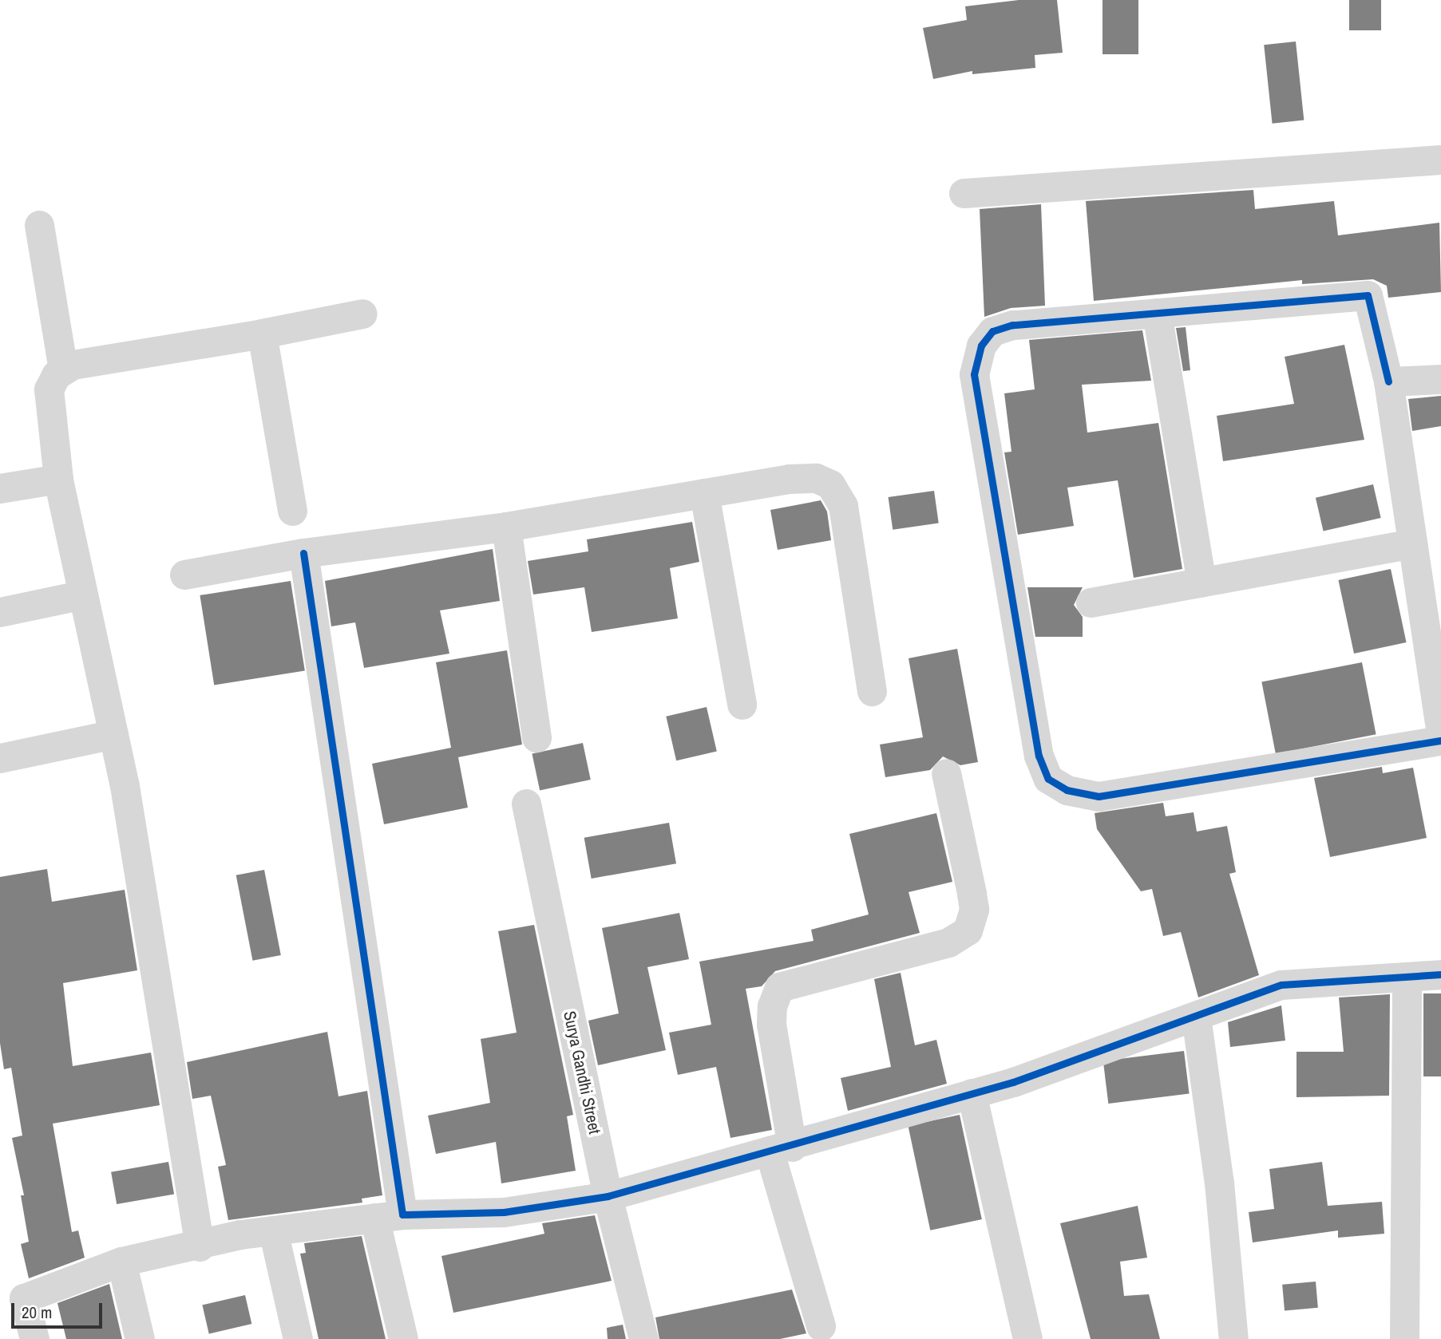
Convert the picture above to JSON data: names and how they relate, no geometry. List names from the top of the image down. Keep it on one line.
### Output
{"streets":{"street":["Surya Gandhi Street"]},"scale_bar":"20 m"}
